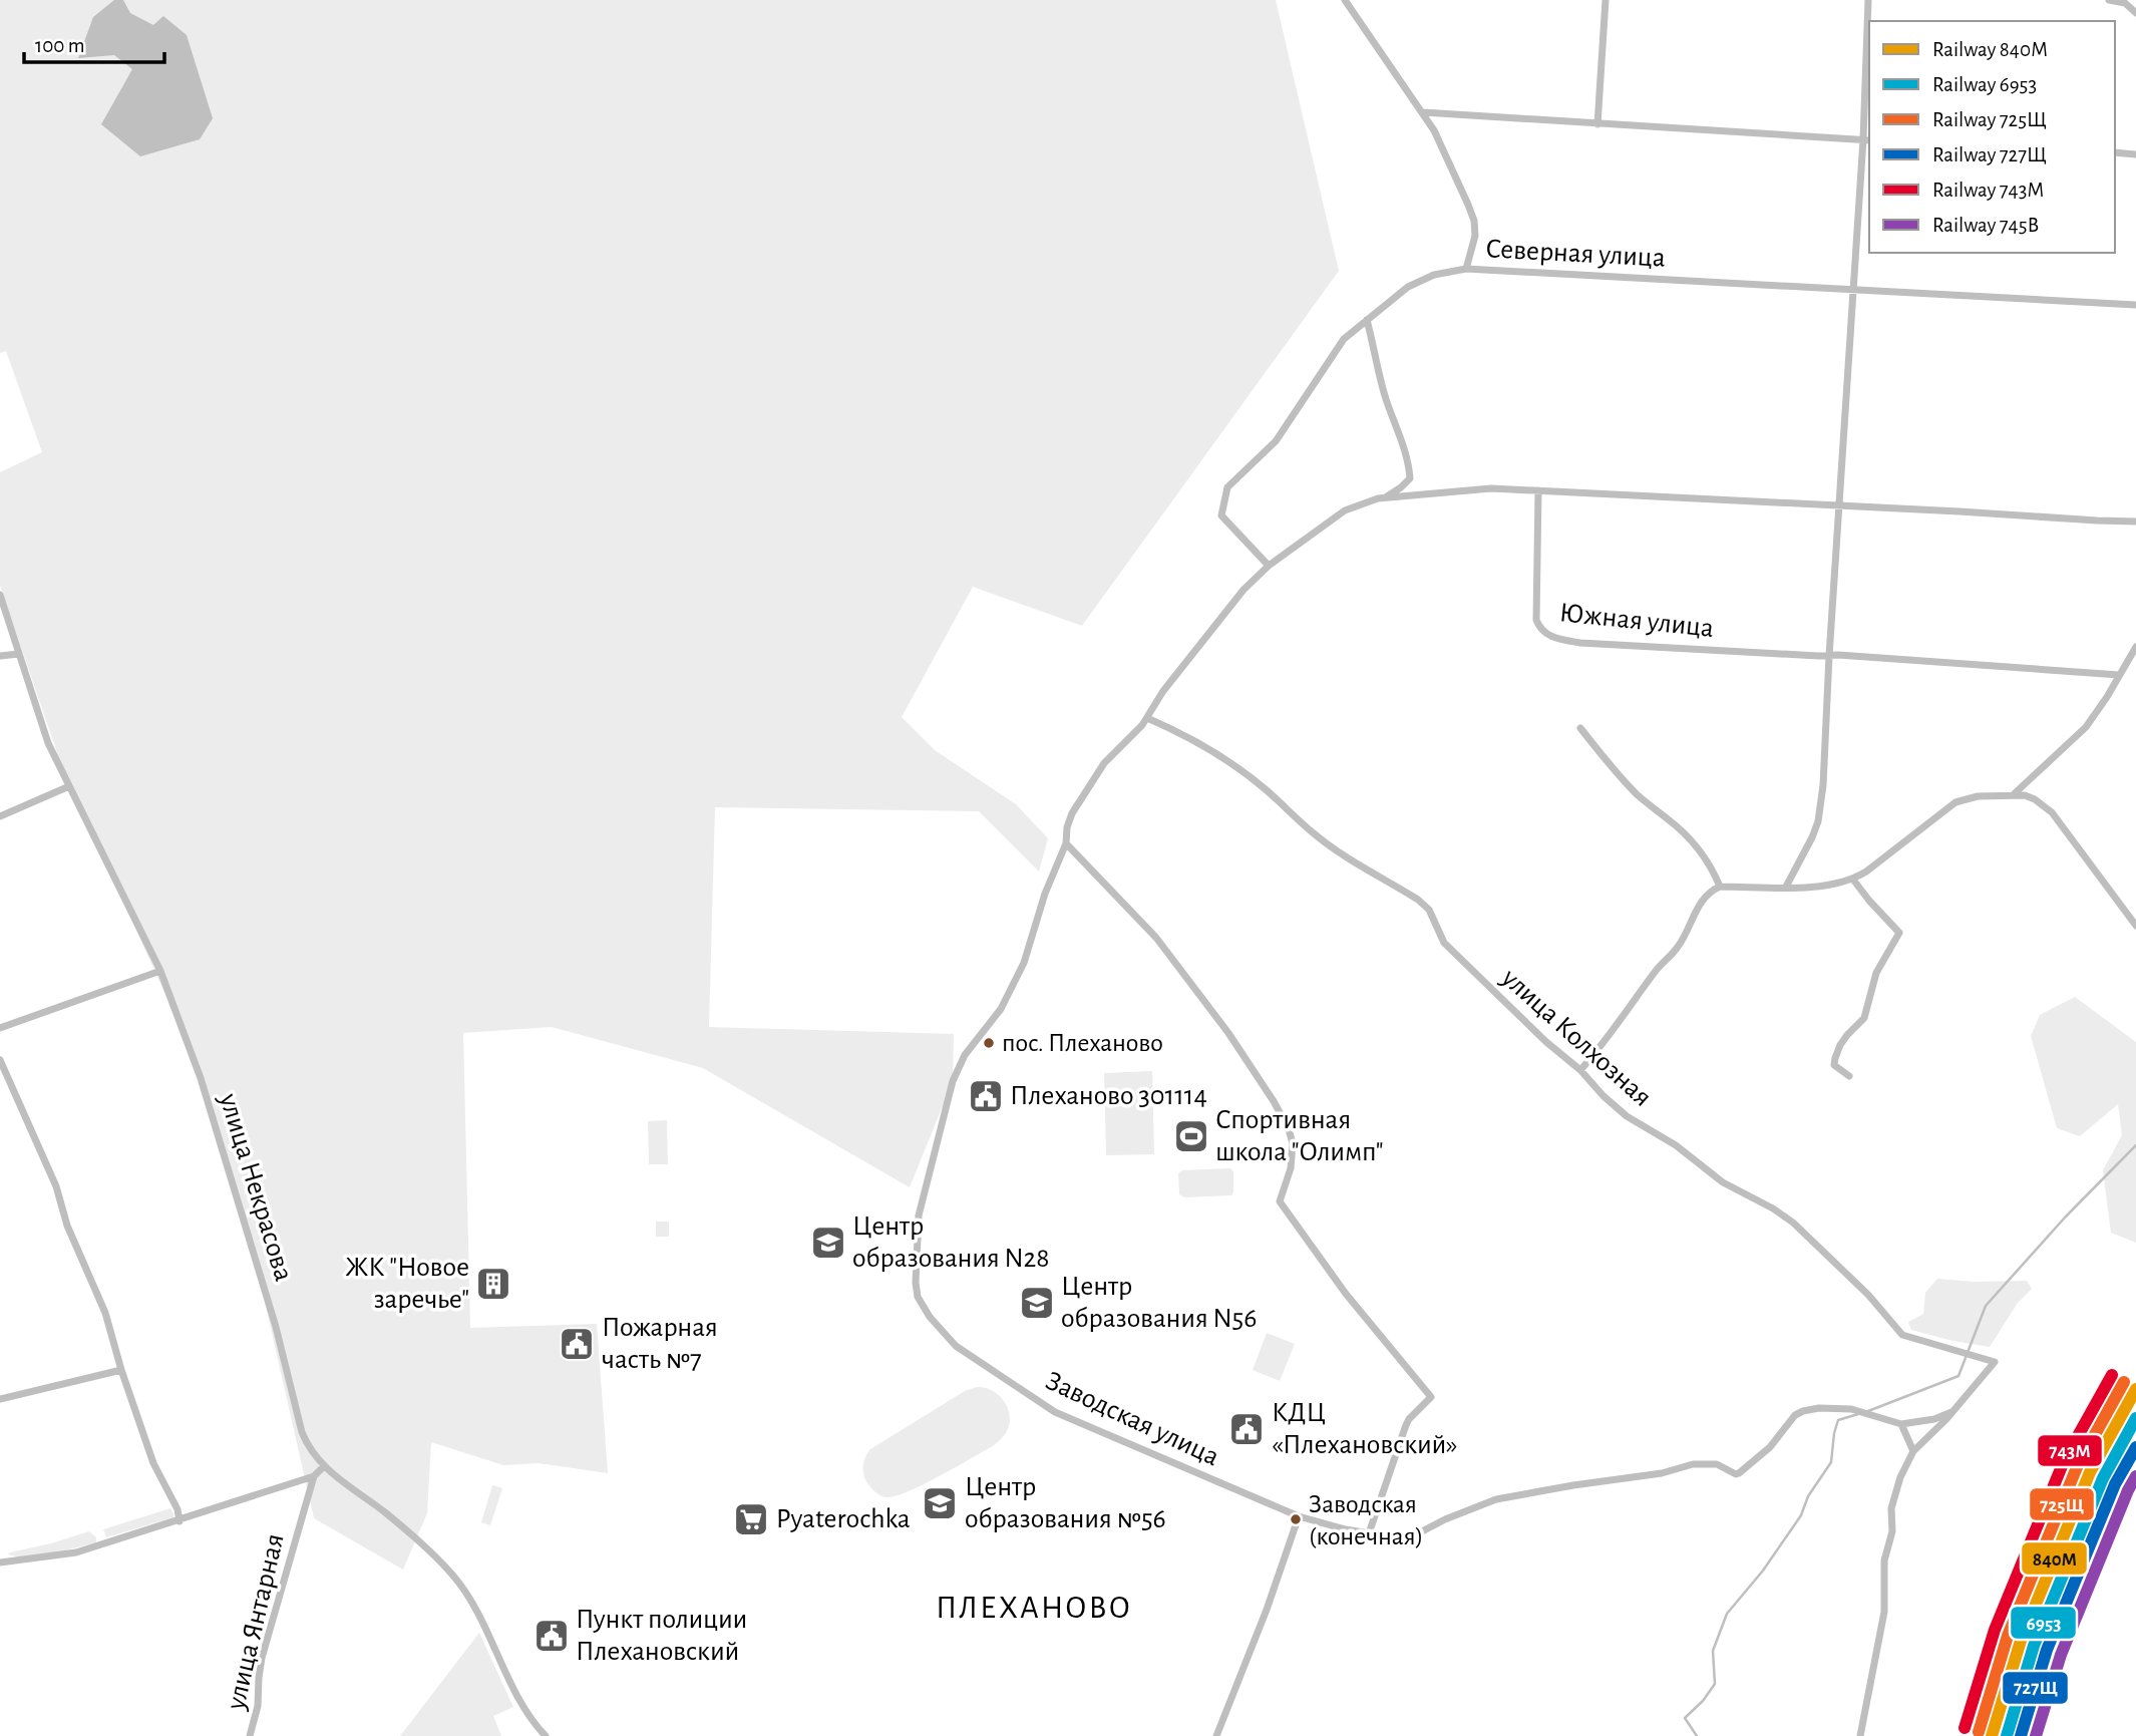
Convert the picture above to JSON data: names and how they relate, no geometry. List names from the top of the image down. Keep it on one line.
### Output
{"streets":{"street":["Северная улица","Южная улица","улица Колхозная","улица Некрасова","Заводская улица","улица Янтарная"]},"crossings":[["улица Колхозная","Заводская улица"]],"districts":["ПЛЕХАНОВО"],"places":{"other":["пос. Плеханово","Заводская (конечная)"],"public building":["Плеханово 301114","Пожарная часть №7","КДЦ «Плехановский»","Пункт полиции Плехановский"],"sports":["Спортивная школа \"Олимп\""],"school or university":["Центр образования N28","Центр образования N56","Центр образования №56"],"building":["ЖК \"Новое заречье\""],"supermarket":["Pyaterochka"]},"lines":["rail line 743М","rail line 725Щ","rail line 840М","rail line 6953","rail line 727Щ","rail line 745В"],"legend":["Railway 840М","Railway 6953","Railway 725Щ","Railway 727Щ","Railway 743М","Railway 745В"],"scale_bar":"100 m"}
